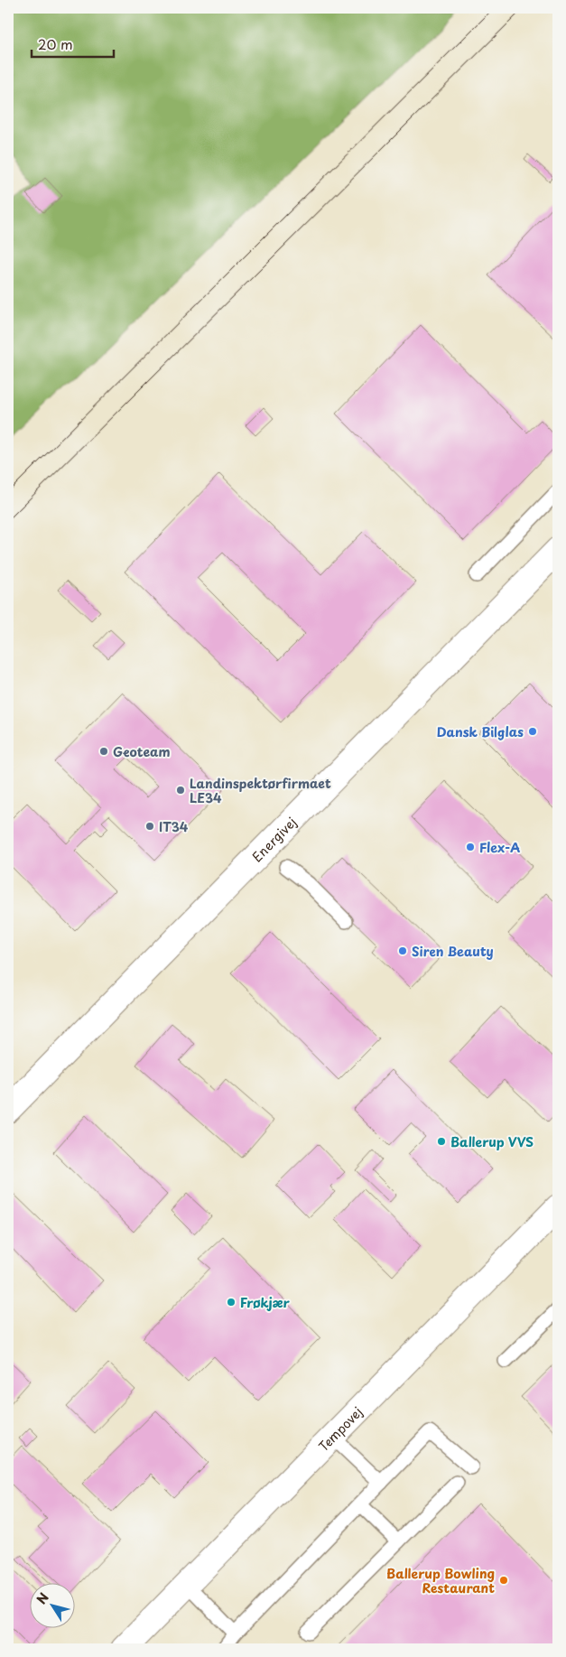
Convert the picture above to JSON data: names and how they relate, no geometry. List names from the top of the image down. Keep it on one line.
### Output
{"streets":{"street":["Energivej","Tempovej"]},"places":["Dansk Bilglas","Geoteam","Landinspektørfirmaet LE34","IT34","Flex-A","Siren Beauty","Ballerup VVS","Frøkjær","Ballerup Bowling Restaurant"],"scale_bar":"20 m","north":"top left"}
